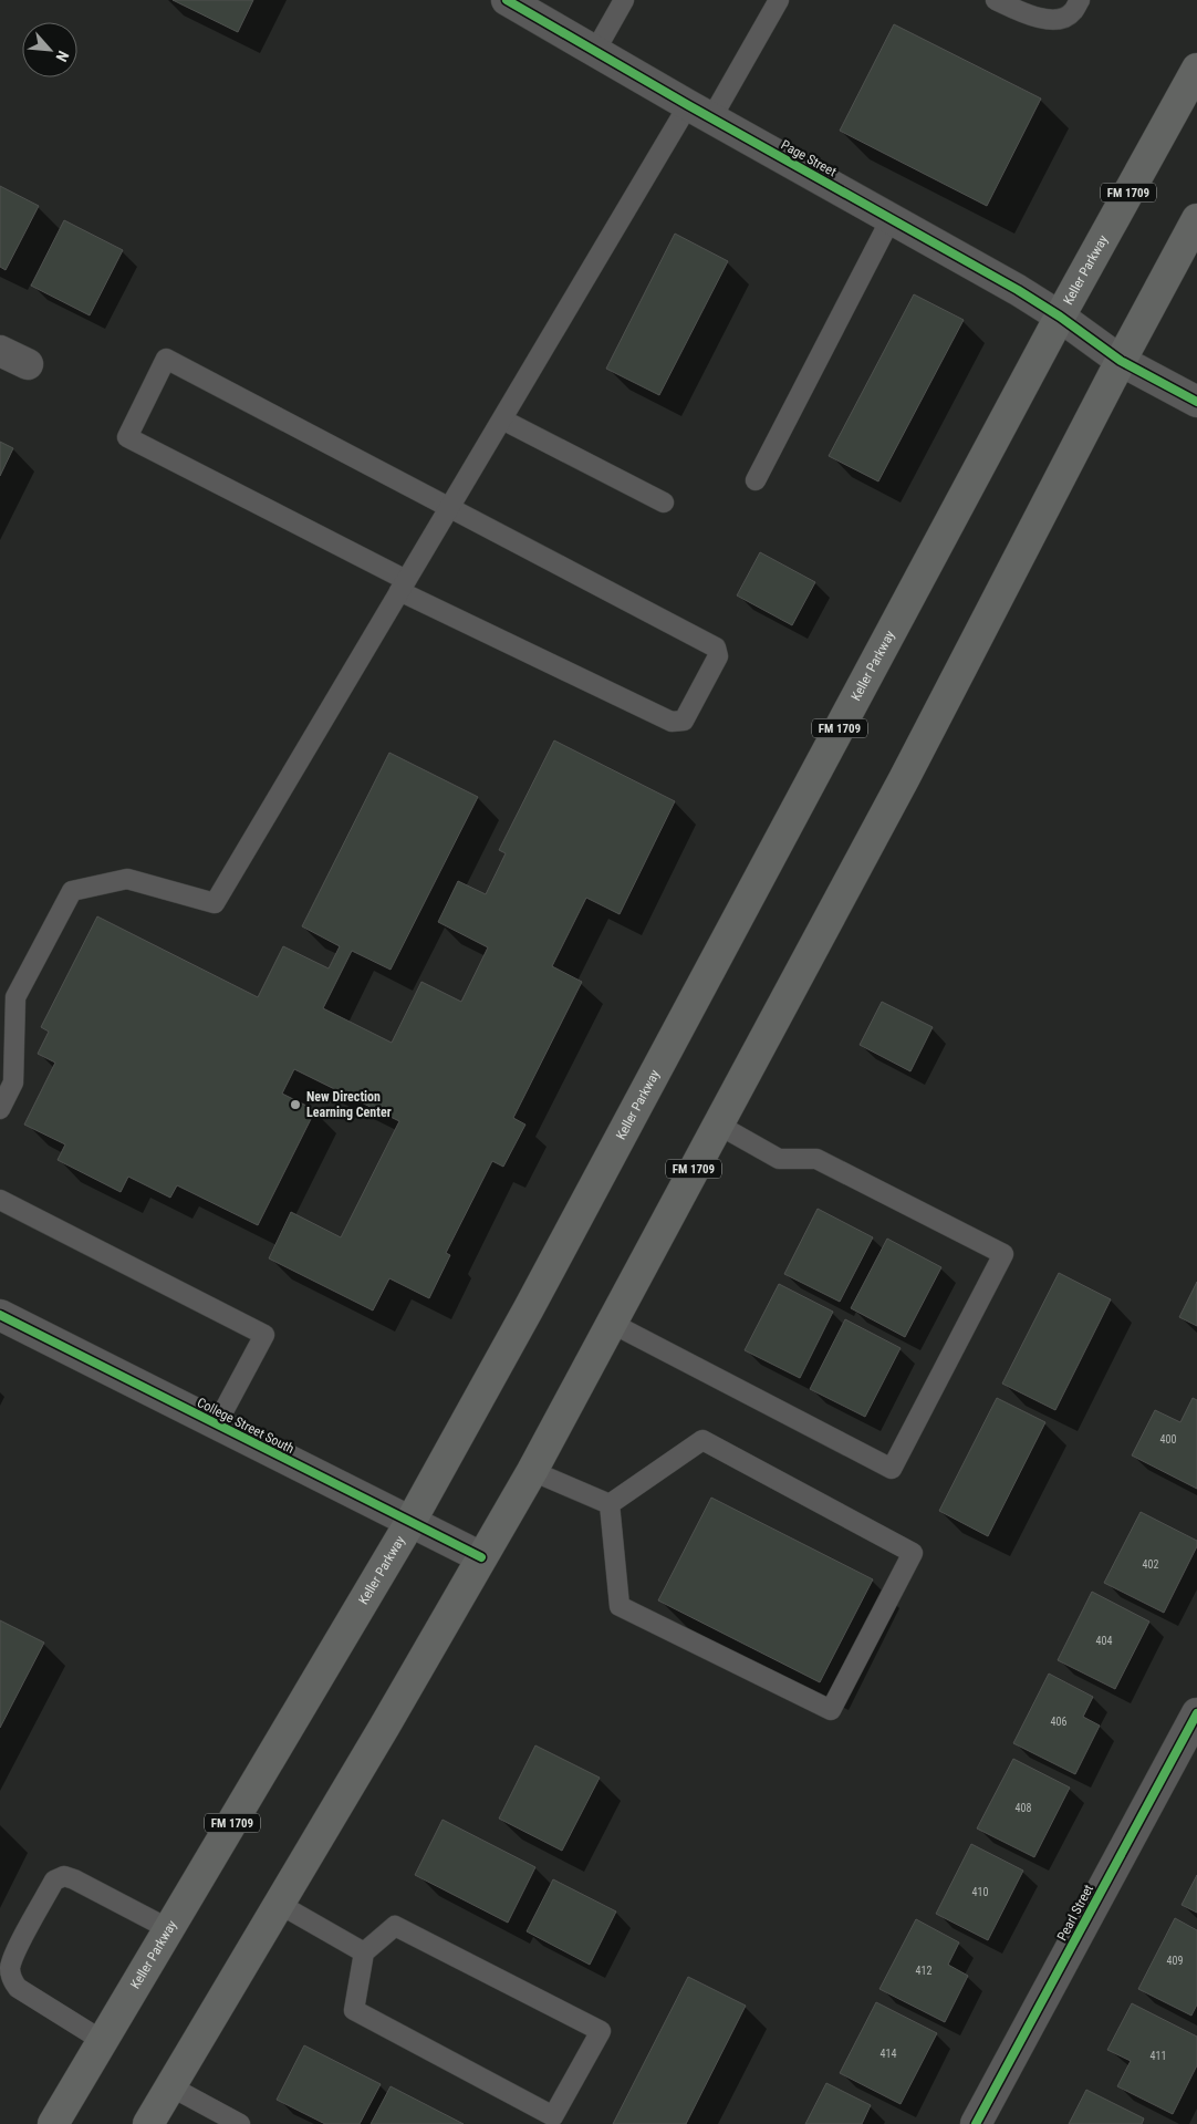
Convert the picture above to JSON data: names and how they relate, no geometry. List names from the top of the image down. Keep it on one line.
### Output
{"streets":{"main road":["FM 1709","Keller Parkway"],"street":["Page Street","College Street South","Pearl Street"]},"crossings":[["Page Street","FM 1709"],["Page Street","Keller Parkway"],["FM 1709","College Street South"],["Keller Parkway","College Street South"]],"places":["New Direction Learning Center"],"house_numbers":["400","402","404","406","408","410","409","412","414","411"],"north":"bottom right"}
